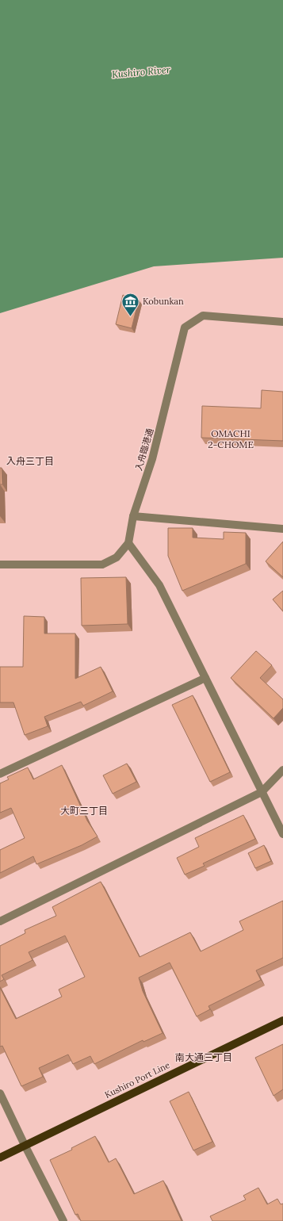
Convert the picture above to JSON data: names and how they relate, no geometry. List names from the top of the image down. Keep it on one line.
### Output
{"streets":{"main road":["Kushiro Port Line"],"street":["入舟臨港通"]},"districts":["OMACHI 2-CHOME","入舟三丁目","大町三丁目","南大通三丁目"],"water":["Kushiro River"],"places":{"museum":["Kobunkan"]}}
